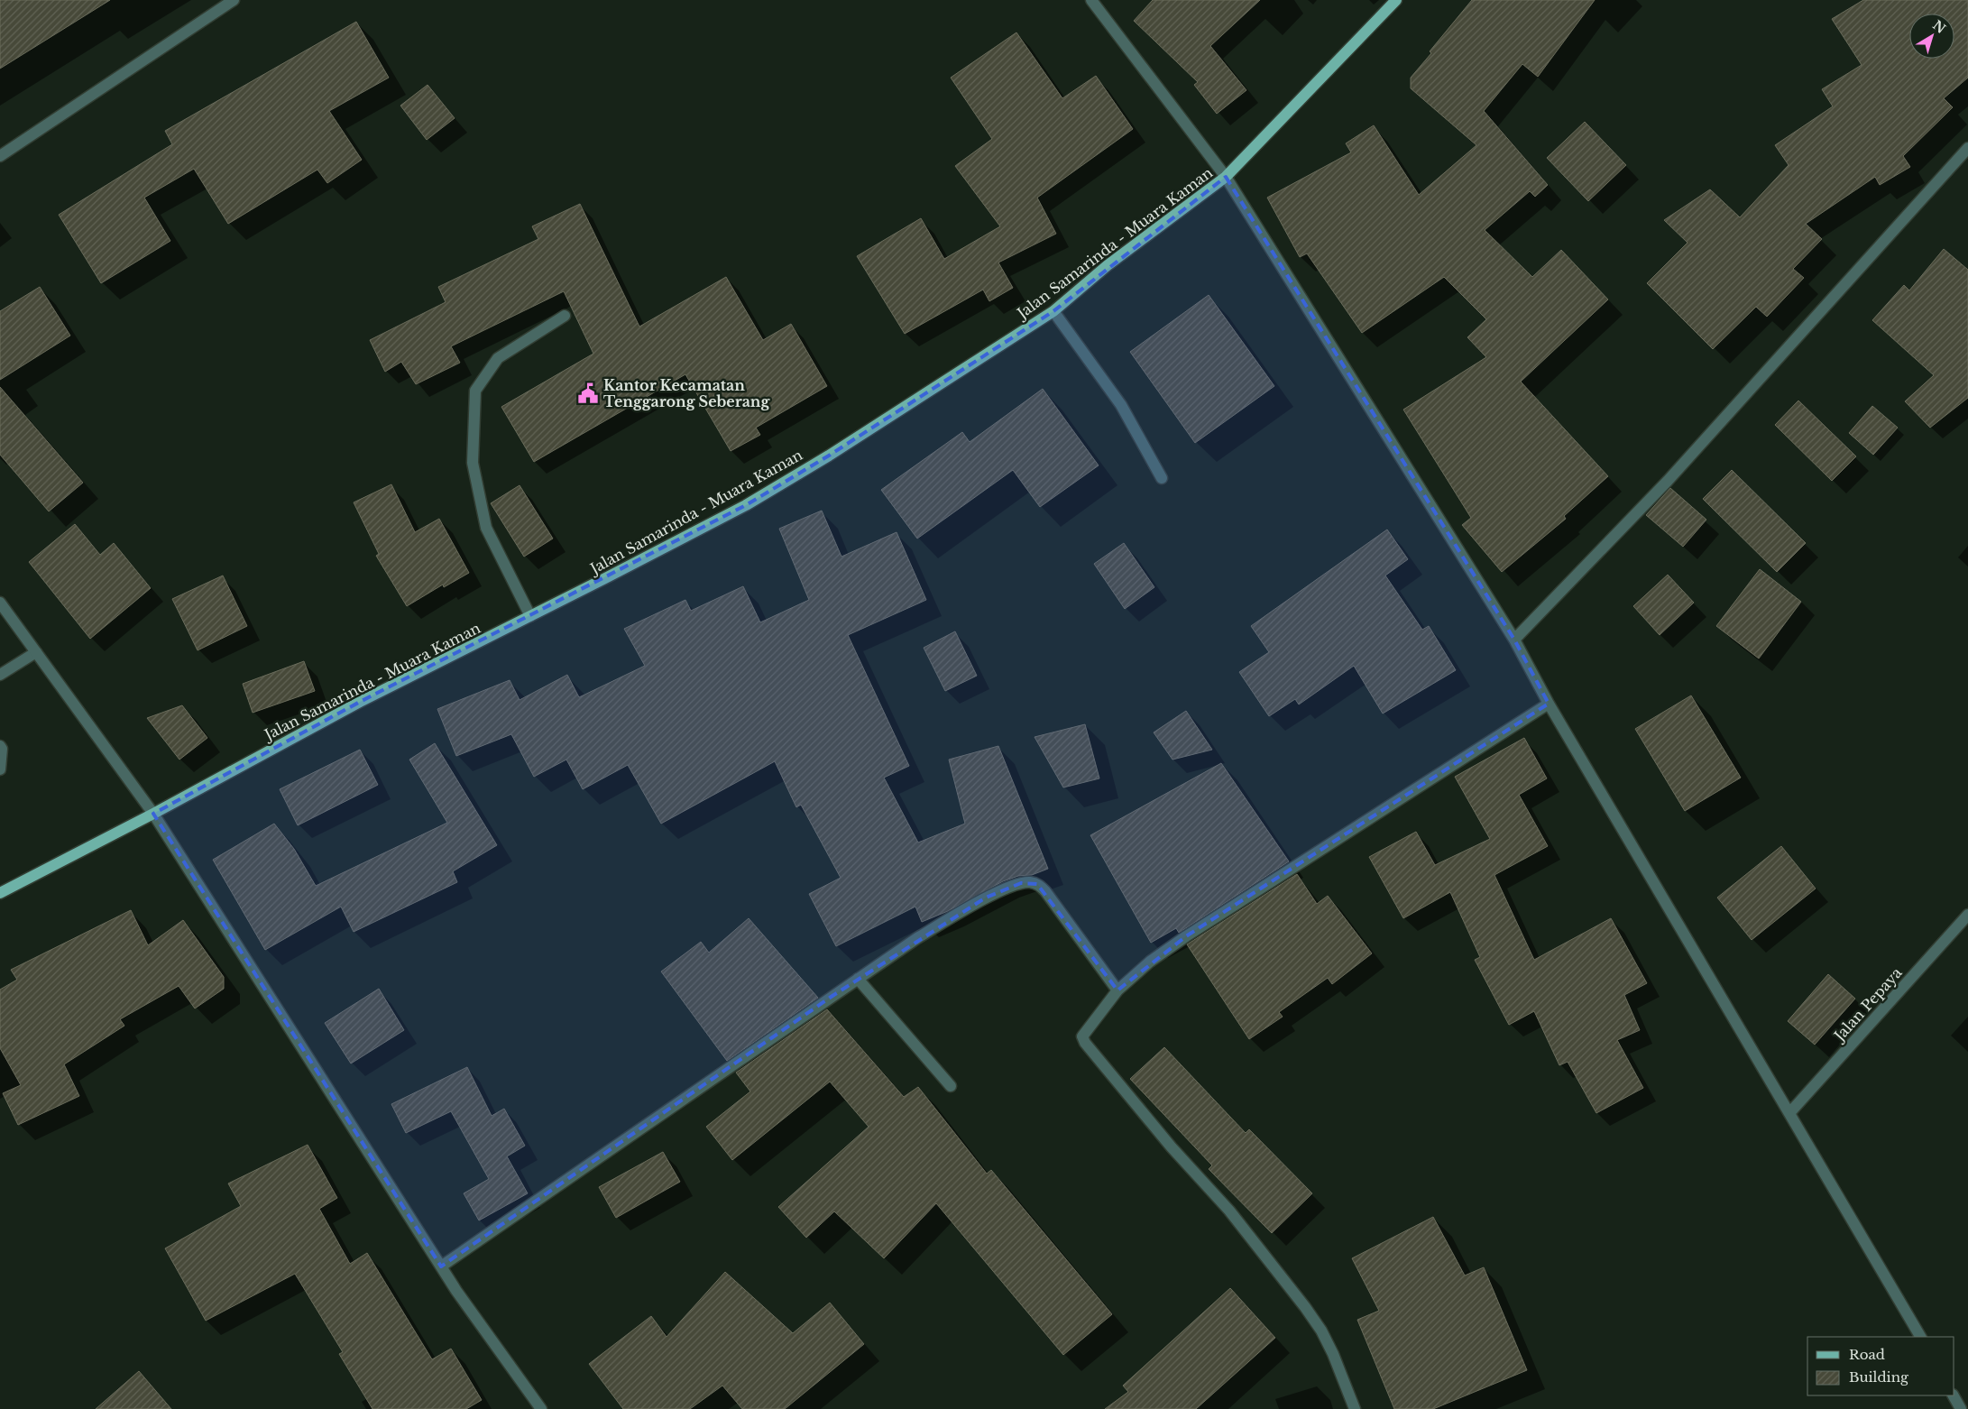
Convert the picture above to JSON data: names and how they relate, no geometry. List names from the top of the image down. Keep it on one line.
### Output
{"streets":{"main road":["Jalan Samarinda - Muara Kaman"],"street":["Jalan Pepaya"]},"places":{"public building":["Kantor Kecamatan Tenggarong Seberang"]},"legend":["Road","Building"],"north":"top right"}
